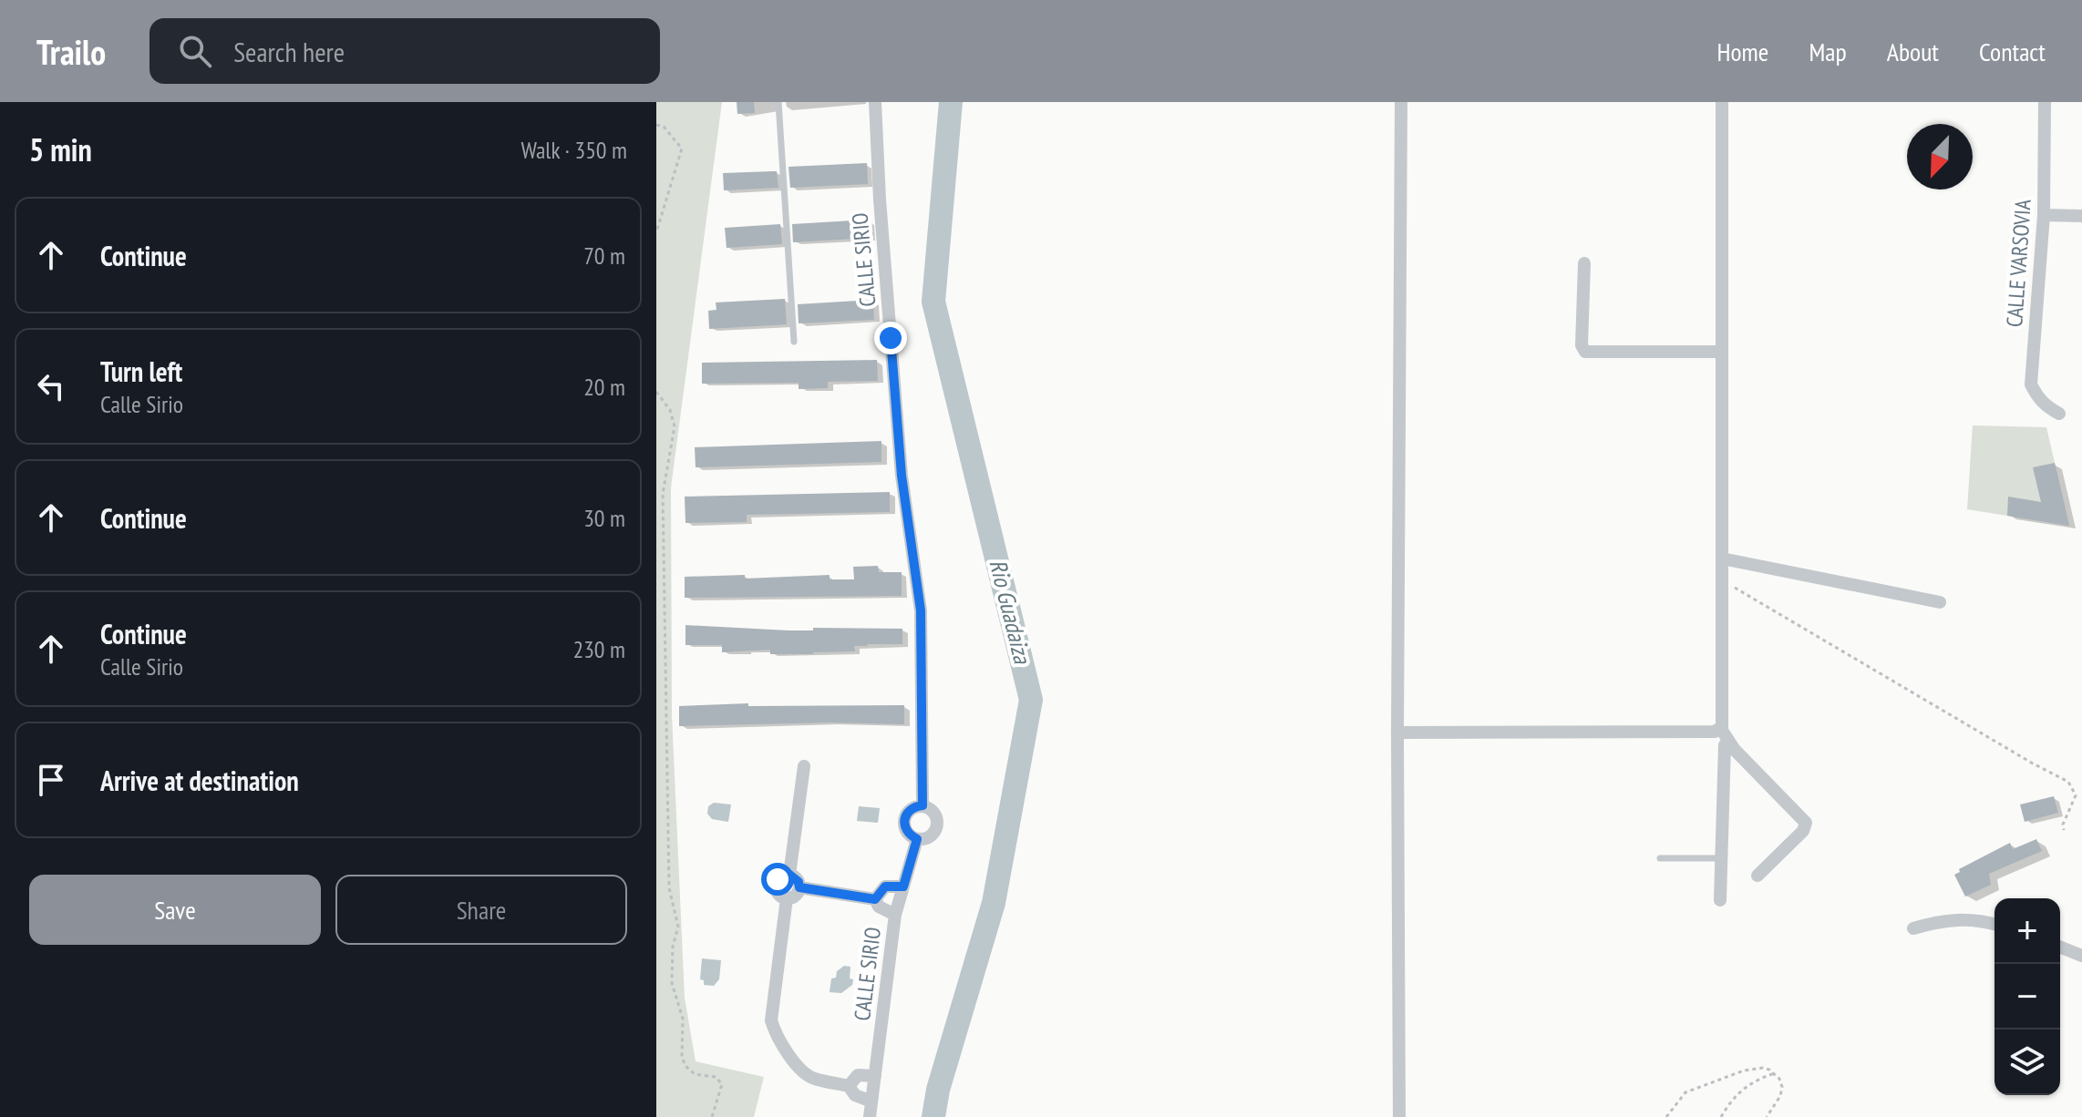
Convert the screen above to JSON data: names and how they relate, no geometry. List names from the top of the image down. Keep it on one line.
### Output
{"streets":{"street":["CALLE SIRIO","CALLE VARSOVIA"]},"water":["Rio Guadaiza"],"north":"bottom left","page":{"header":"Trailo","search":"Search here","nav":["Home","Map","About","Contact"],"heading":["5 min","Walk · 350 m"],"list":[["Continue","70 m"],["Turn left","Calle Sirio","20 m"],["Continue","30 m"],["Continue","Calle Sirio","230 m"],"Arrive at destination"],"buttons":["Save","Share"],"map_buttons":["+","−"]}}
